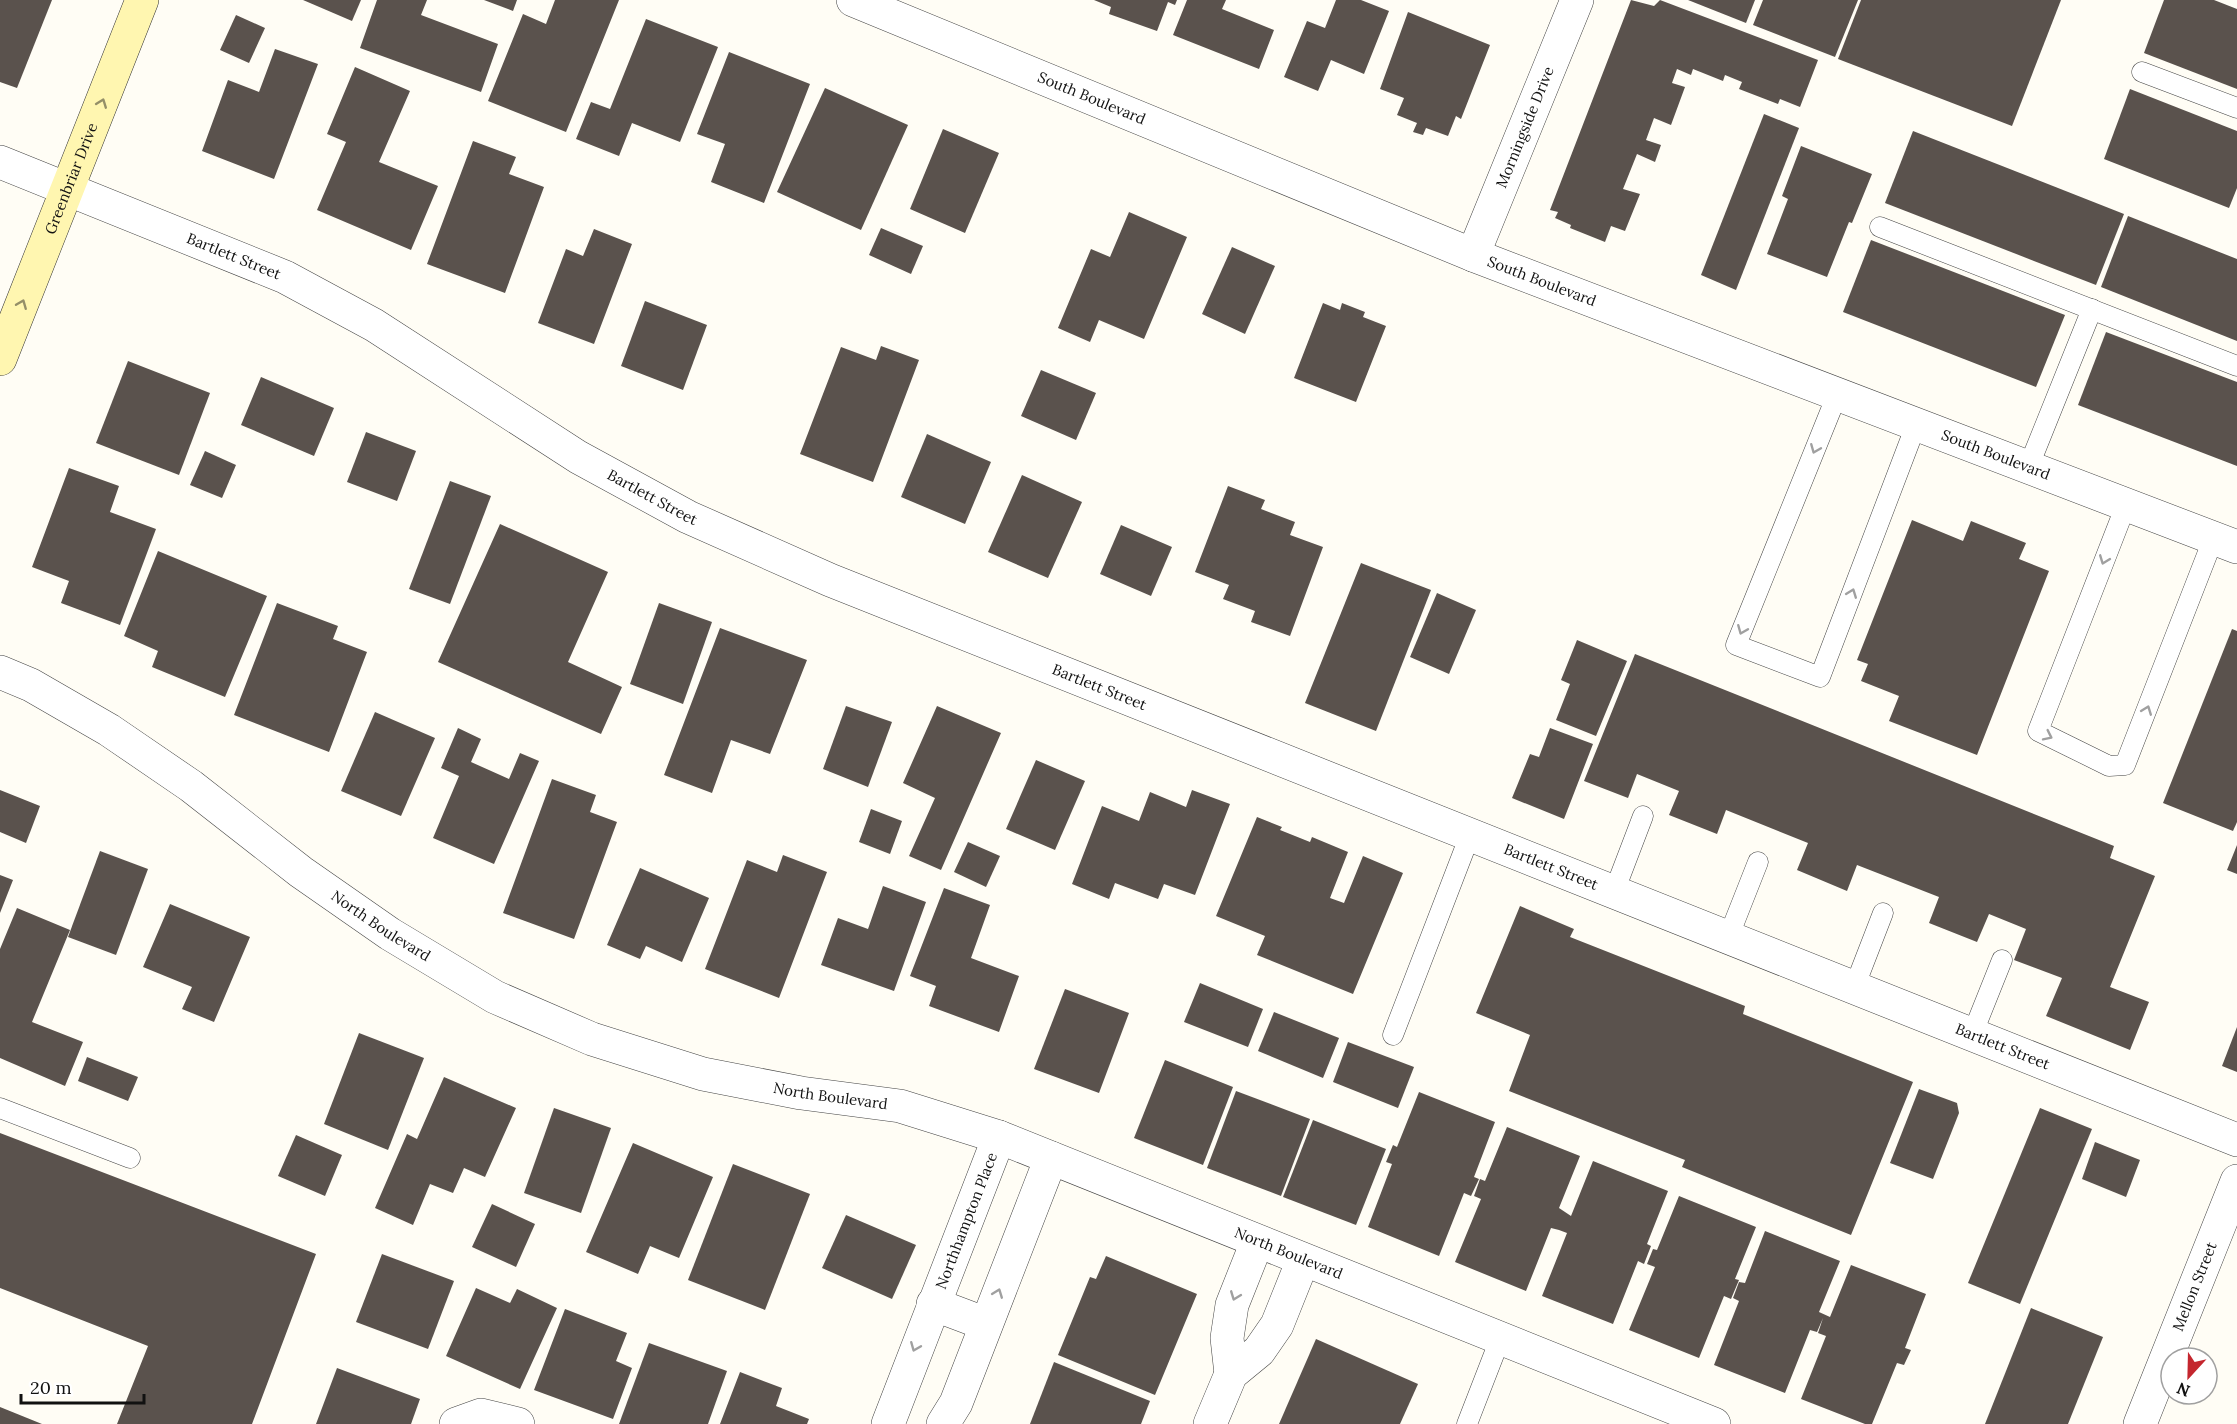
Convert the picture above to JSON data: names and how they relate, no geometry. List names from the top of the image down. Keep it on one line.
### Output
{"streets":{"main road":["Greenbriar Drive"],"street":["South Boulevard","Morningside Drive","Bartlett Street","North Boulevard","Northhampton Place","Mellon Street"]},"crossings":[["South Boulevard","Morningside Drive"],["Greenbriar Drive","Bartlett Street"],["North Boulevard","Northhampton Place"]],"one_way":["Greenbriar Drive"],"scale_bar":"20 m","north":"bottom"}
